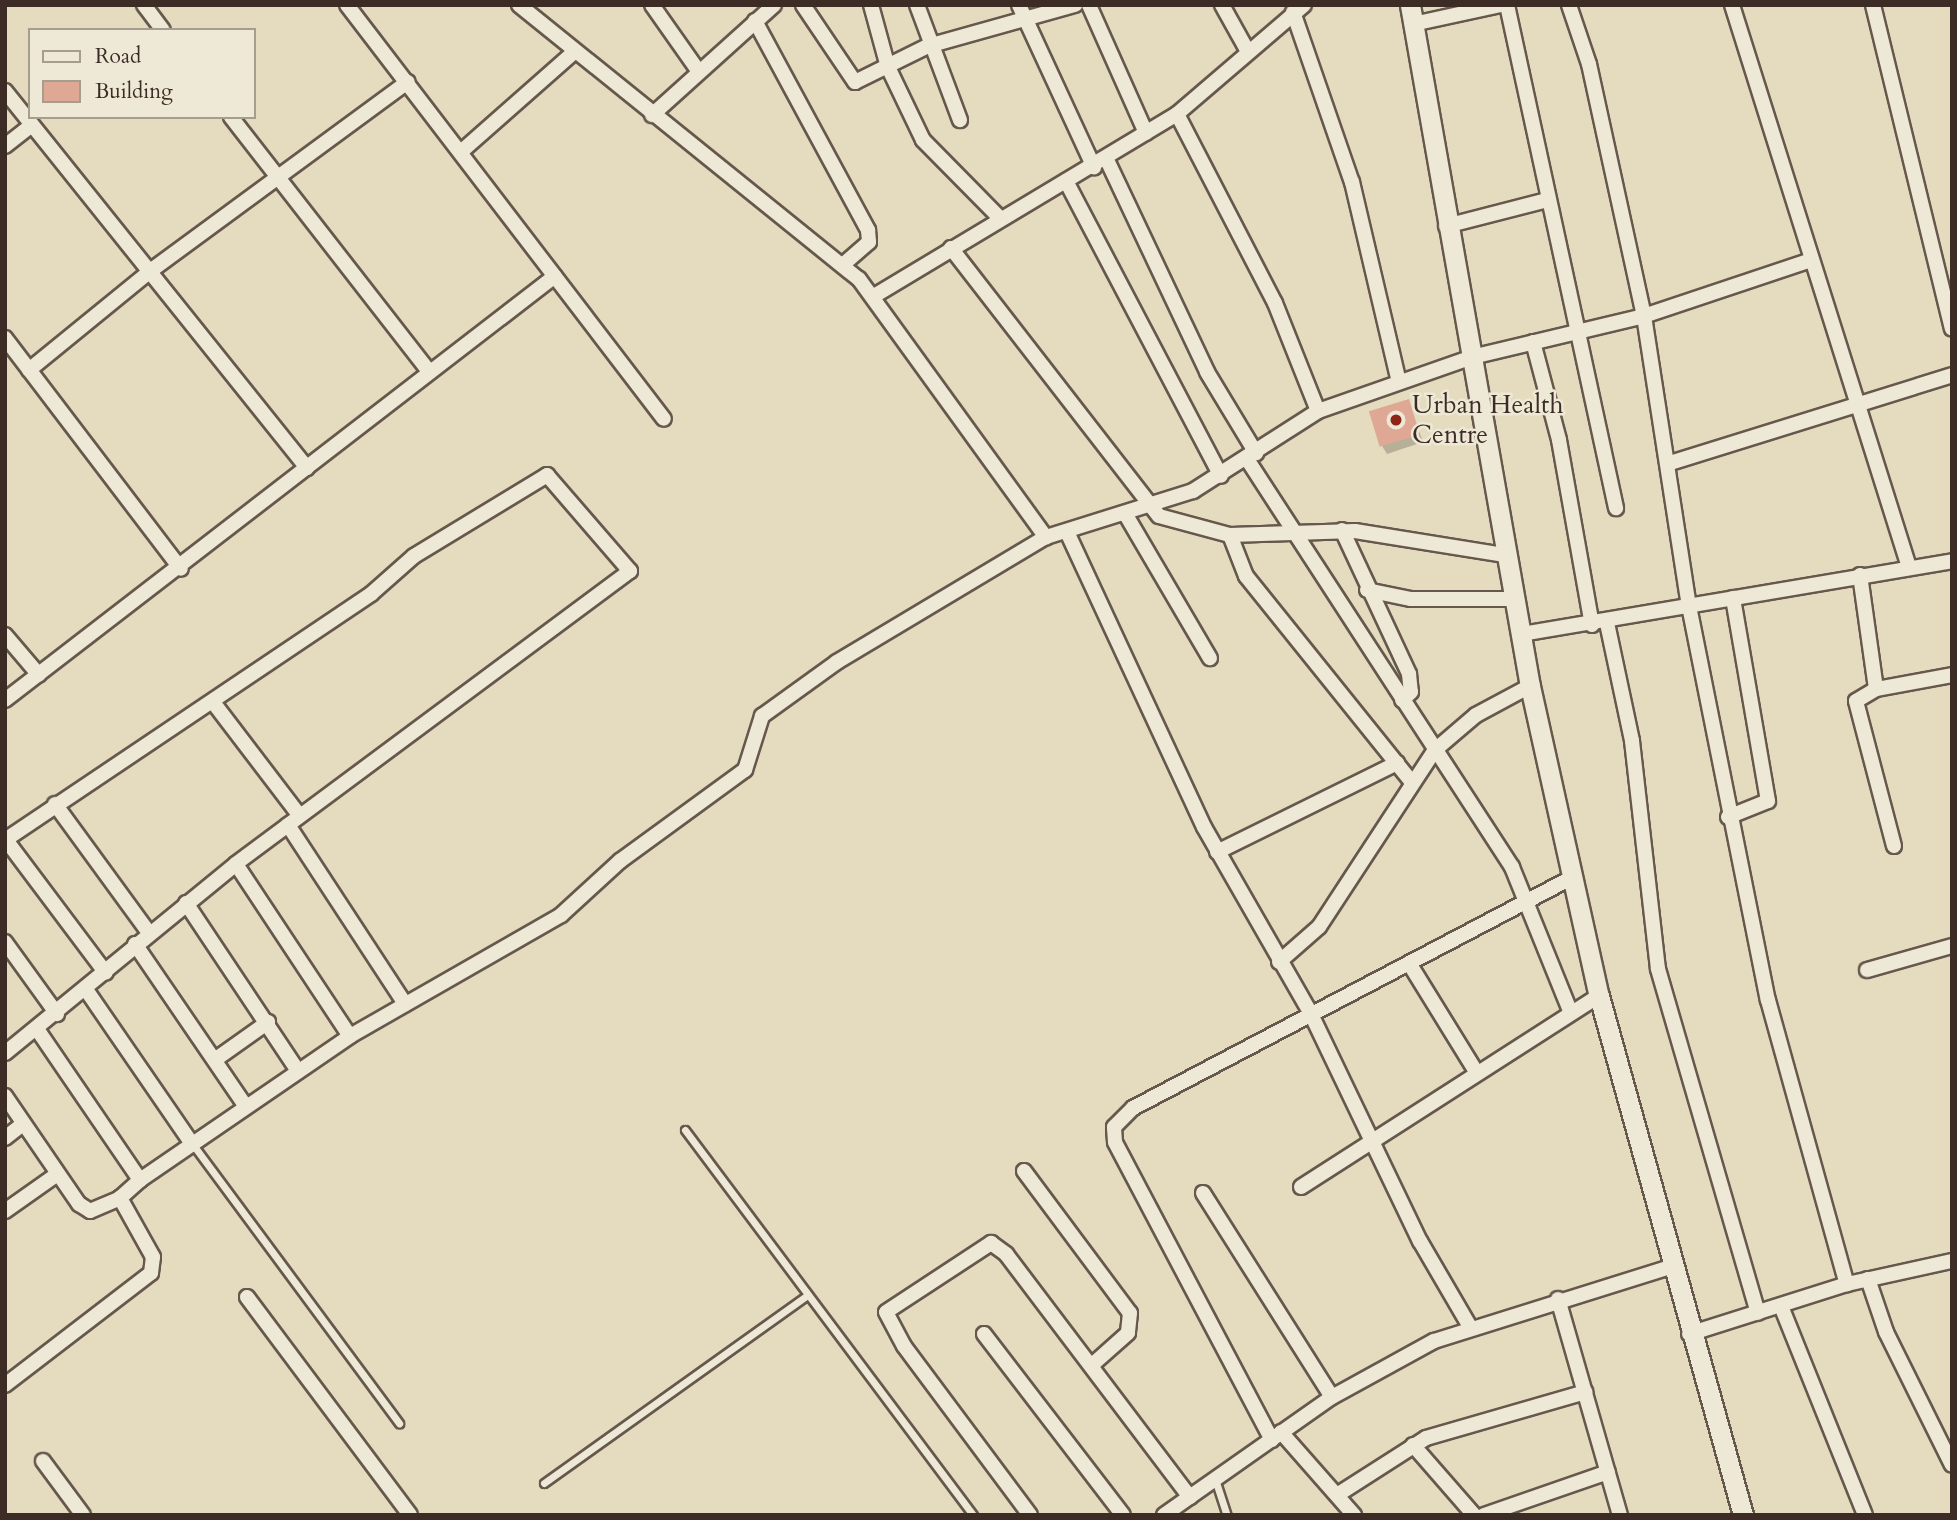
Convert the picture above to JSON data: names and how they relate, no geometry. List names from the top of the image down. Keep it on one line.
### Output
{"places":["Urban Health Centre"],"legend":["Road","Building"]}
